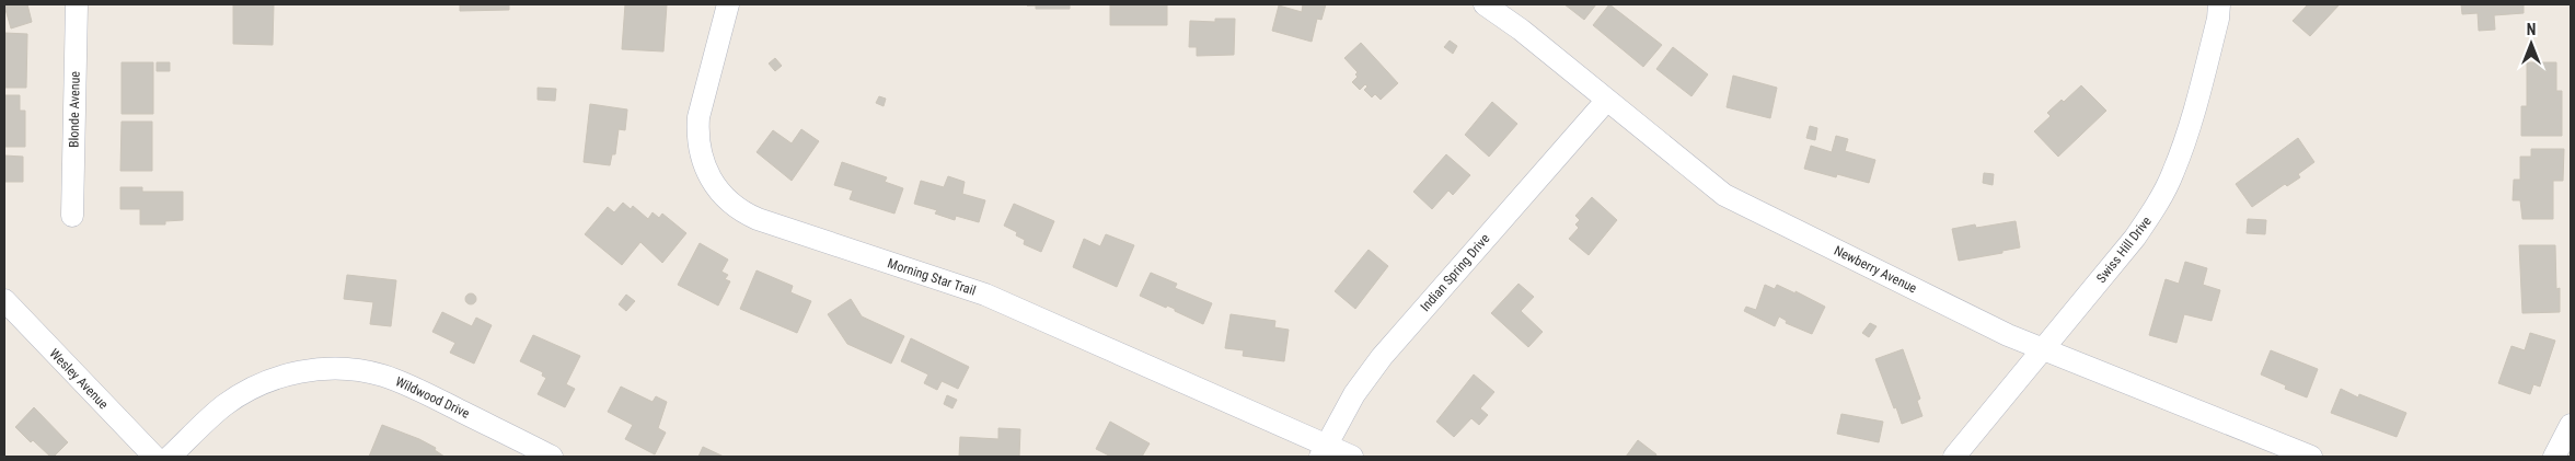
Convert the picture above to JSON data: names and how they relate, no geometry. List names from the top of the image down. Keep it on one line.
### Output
{"streets":{"street":["Blonde Avenue","Swiss Hill Drive","Newberry Avenue","Indian Spring Drive","Morning Star Trail","Wesley Avenue","Wildwood Drive"]},"crossings":[["Swiss Hill Drive","Newberry Avenue"],["Newberry Avenue","Indian Spring Drive"],["Indian Spring Drive","Morning Star Trail"]],"north":"top"}
